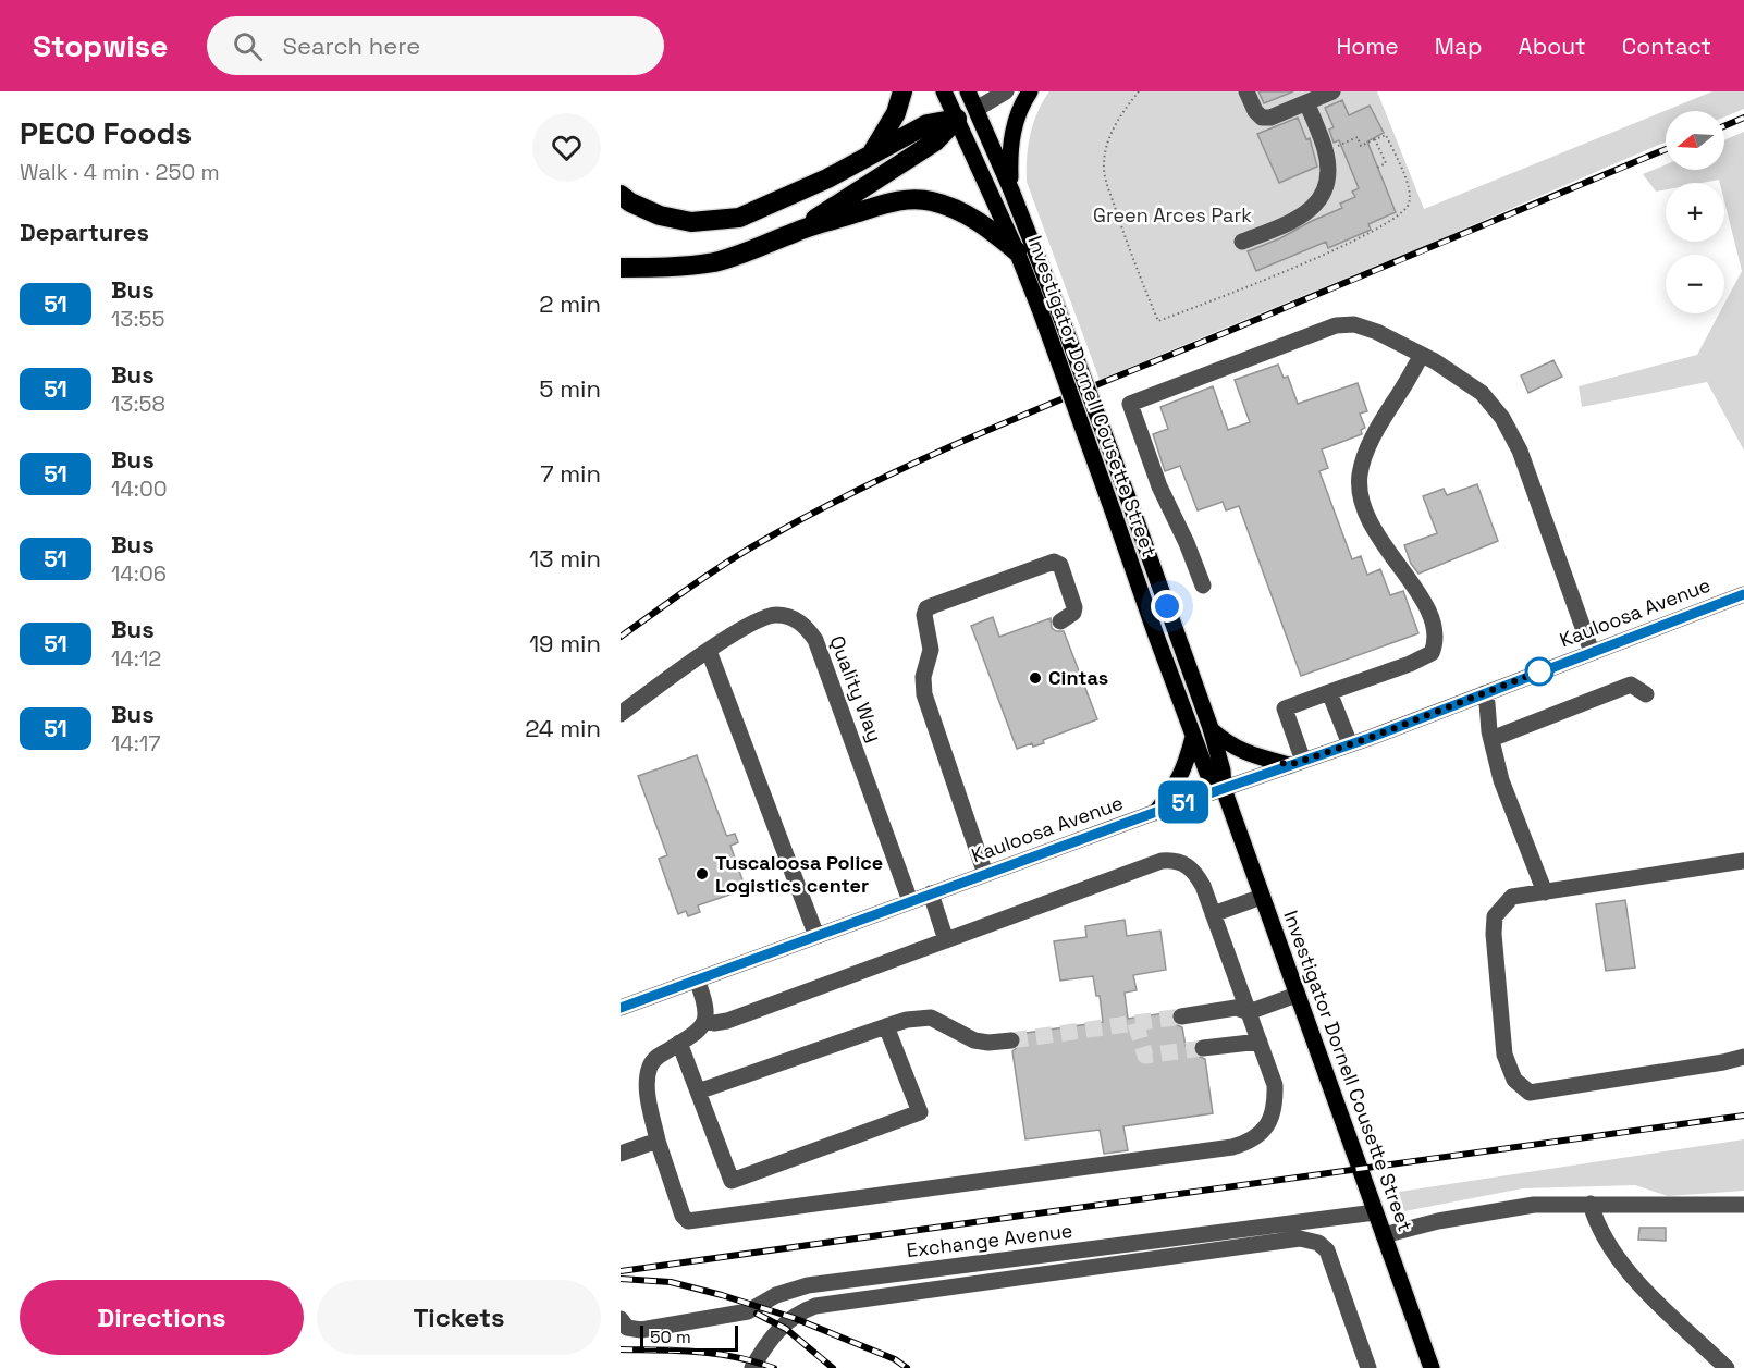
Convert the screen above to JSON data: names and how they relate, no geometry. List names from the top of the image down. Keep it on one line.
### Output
{"streets":{"main road":["Investigator Dornell Cousette Street"],"street":["Kauloosa Avenue","Quality Way","Exchange Avenue"]},"crossings":[["Investigator Dornell Cousette Street","Kauloosa Avenue"],["Investigator Dornell Cousette Street","Exchange Avenue"],["Kauloosa Avenue","Quality Way"]],"parks":["Green Arces Park"],"places":["Cintas","Tuscaloosa Police Logistics center"],"lines":["bus line 51"],"scale_bar":"50 m","north":"left","page":{"header":"Stopwise","search":"Search here","nav":["Home","Map","About","Contact"],"heading":[["PECO Foods","Walk · 4 min · 250 m"],"Departures"],"on_map":"51","map_buttons":["+","−"],"list":[{"mark":"51","name":"Bus","note":"13:55","value":"2 min"},{"mark":"51","name":"Bus","note":"13:58","value":"5 min"},{"mark":"51","name":"Bus","note":"14:00","value":"7 min"},{"mark":"51","name":"Bus","note":"14:06","value":"13 min"},{"mark":"51","name":"Bus","note":"14:12","value":"19 min"},{"mark":"51","name":"Bus","note":"14:17","value":"24 min"}],"buttons":["Directions","Tickets"],"scale":"50 m"}}
